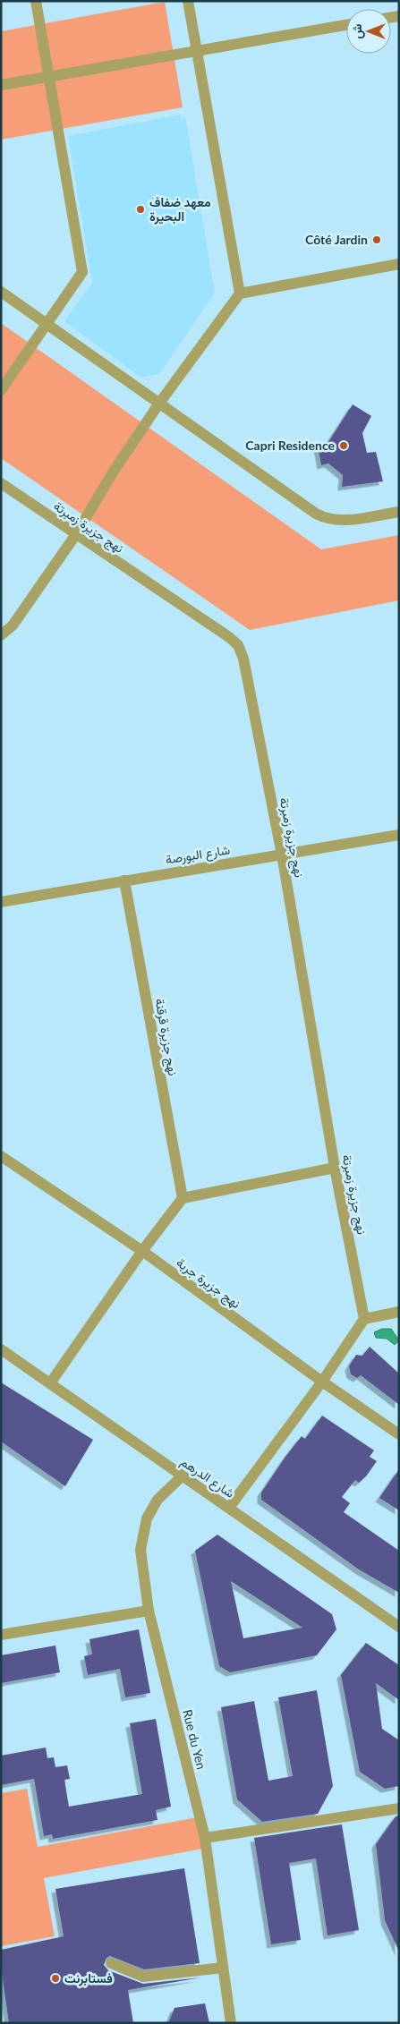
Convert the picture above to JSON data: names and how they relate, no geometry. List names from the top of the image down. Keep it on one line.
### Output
{"streets":{"street":["نهج جزيرة زمبرتة","شارع البورصة","نهج جزيرة قرقنة","نهج جزيرة جربة","شارع الدرهم","Rue du Yen"]},"crossings":[["نهج جزيرة زمبرتة","شارع البورصة"],["شارع البورصة","نهج جزيرة قرقنة"],["شارع الدرهم","Rue du Yen"]],"places":["معهد ضفاف البحيرة","Côté Jardin","Capri Residence","فستابرنت"],"north":"left"}
